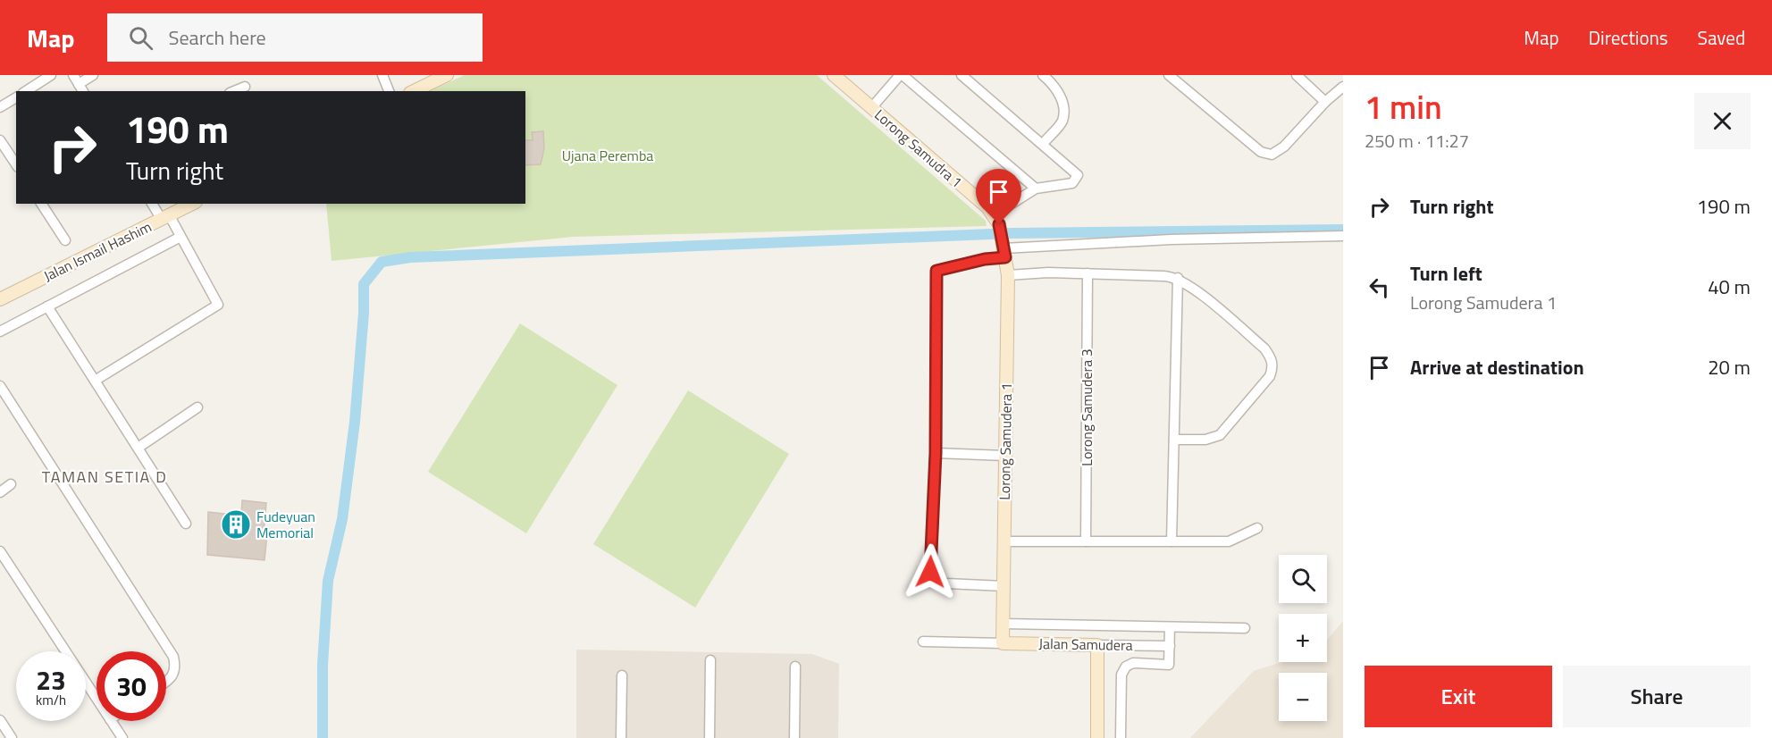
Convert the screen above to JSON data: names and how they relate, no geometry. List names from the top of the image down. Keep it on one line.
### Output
{"streets":{"street":["Lorong Samudra 1","Jalan Ismail Hashim","Lorong Samudera 3","Lorong Samudera 1","Jalan Samudera"]},"crossings":[["Lorong Samudra 1","Lorong Samudera 1"],["Lorong Samudera 1","Jalan Samudera"]],"districts":["TAMAN SETIA D"],"parks":["Ujana Peremba"],"places":{"building":["Fudeyuan Memorial"]},"page":{"header":"Map","search":"Search here","nav":["Map","Directions","Saved"],"heading":["1 min","250 m · 11:27"],"turn":["190 m","Turn right"],"list":[{"name":"Turn right","value":"190 m"},{"name":"Turn left","note":"Lorong Samudera 1","value":"40 m"},{"name":"Arrive at destination","value":"20 m"}],"map_buttons":["+","−"],"speed":"23 km/h","limit":"30","buttons":["Exit","Share"]}}
